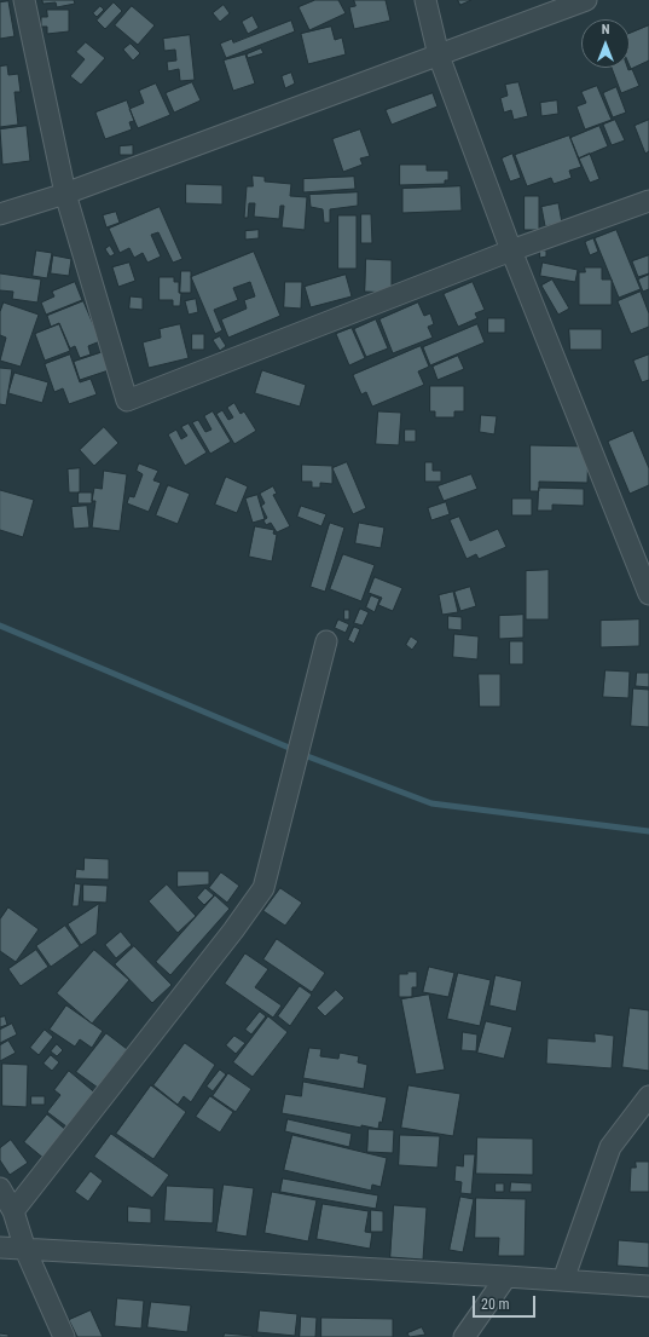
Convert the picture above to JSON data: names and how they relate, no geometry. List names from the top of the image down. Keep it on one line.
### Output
{"scale_bar":"20 m","north":"top"}
